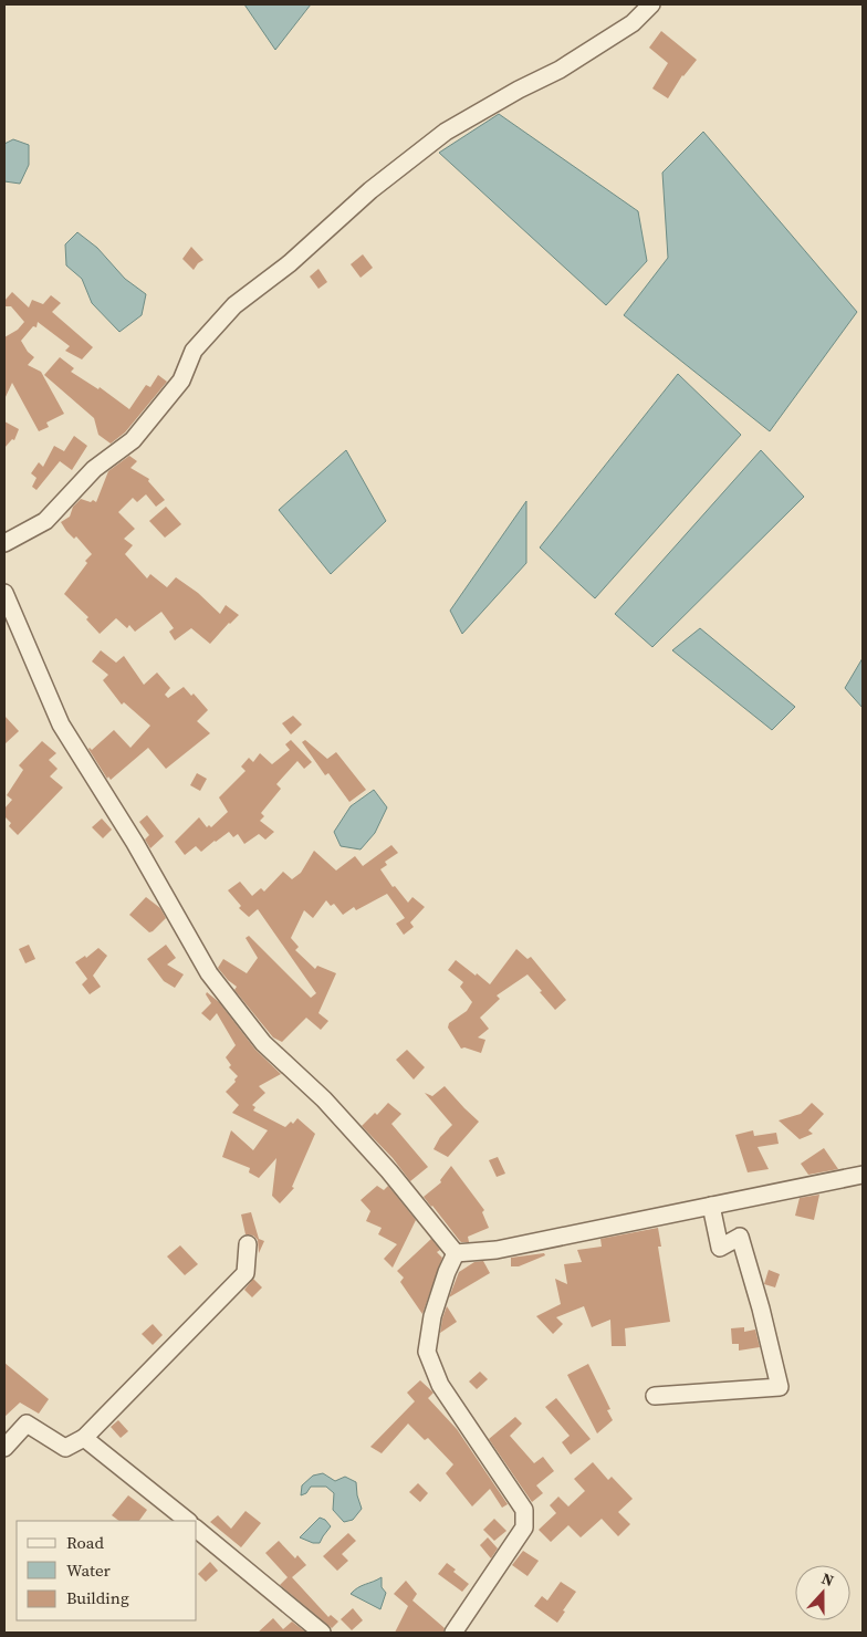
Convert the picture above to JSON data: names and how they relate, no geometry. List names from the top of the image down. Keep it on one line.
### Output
{"legend":["Road","Water","Building"],"north":"top"}
